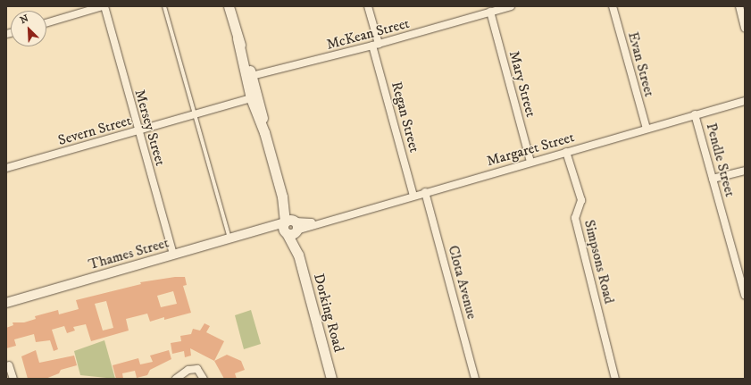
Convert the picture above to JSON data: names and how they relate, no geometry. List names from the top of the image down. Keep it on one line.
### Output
{"streets":{"main road":["Dorking Road"],"street":["McKean Street","Evan Street","Mary Street","Regan Street","Mersey Street","Severn Street","Margaret Street","Pendle Street","Thames Street","Simpsons Road","Clota Avenue"]},"crossings":[["McKean Street","Mary Street"],["McKean Street","Regan Street"],["McKean Street","Dorking Road"],["Evan Street","Margaret Street"],["Mary Street","Margaret Street"],["Regan Street","Margaret Street"],["Mersey Street","Severn Street"],["Mersey Street","Thames Street"],["Severn Street","Dorking Road"],["Margaret Street","Pendle Street"],["Margaret Street","Thames Street"],["Margaret Street","Simpsons Road"],["Margaret Street","Clota Avenue"],["Margaret Street","Dorking Road"],["Thames Street","Dorking Road"]],"north":"top left"}
